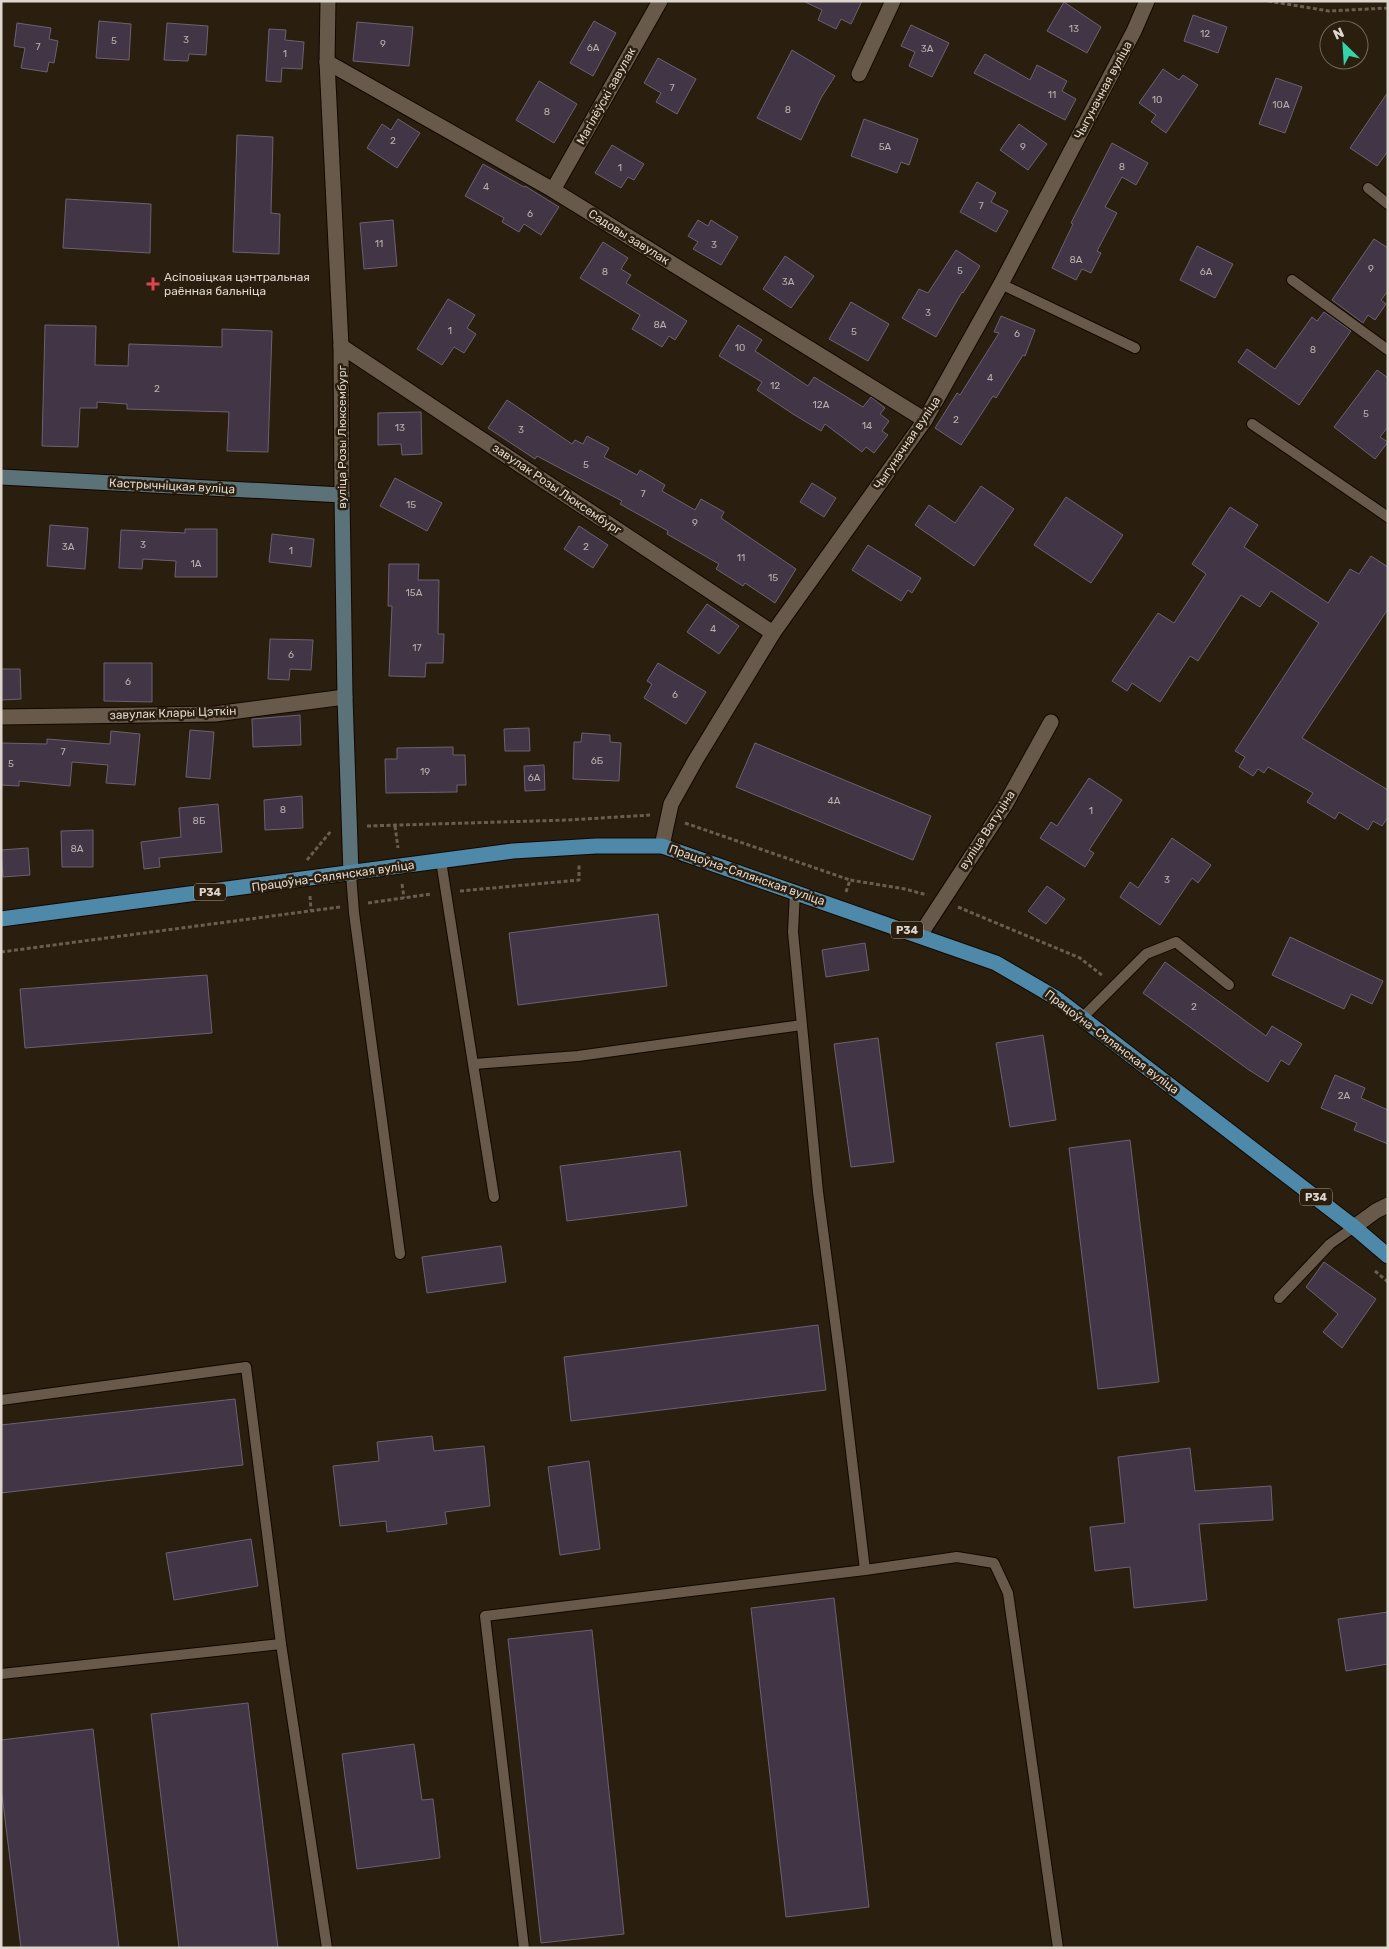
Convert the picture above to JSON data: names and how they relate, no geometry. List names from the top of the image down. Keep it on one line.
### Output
{"streets":{"main road":["Працоўна-Сялянская вуліца","Р34"],"street":["Чыгуначная вуліца","Магілёўскі завулак","Садовы завулак","вуліца Розы Люксембург","Кастрычніцкая вуліца","завулак Розы Люксембург","завулак Клары Цэткін","вуліца Ватуціна"]},"crossings":[["Чыгуначная вуліца","Садовы завулак"],["Чыгуначная вуліца","завулак Розы Люксембург"],["Чыгуначная вуліца","Працоўна-Сялянская вуліца"],["Магілёўскі завулак","Садовы завулак"],["Садовы завулак","вуліца Розы Люксембург"],["вуліца Розы Люксембург","Кастрычніцкая вуліца"],["вуліца Розы Люксембург","завулак Розы Люксембург"],["вуліца Розы Люксембург","завулак Клары Цэткін"],["вуліца Розы Люксембург","Працоўна-Сялянская вуліца"],["вуліца Ватуціна","Працоўна-Сялянская вуліца"]],"places":{"health":["Асіповіцкая цэнтральная раённая бальніца"]},"house_numbers":["13","12","3","5","9","7","6А","3А","1","7","11","10","10А","8","8","2","5А","9","8","1","4","7","6","11","3","8А","9","5","8","6А","3А","3","8А","1","5","6","10","8","4","12","2","12А","5","2","14","13","3","5","7","15","9","3","3А","2","1","11","1А","15","15А","4","17","6","6","6","7","6Б","5","19","6А","4А","8","1","8Б","8А","3","2","2А"],"north":"top left"}
